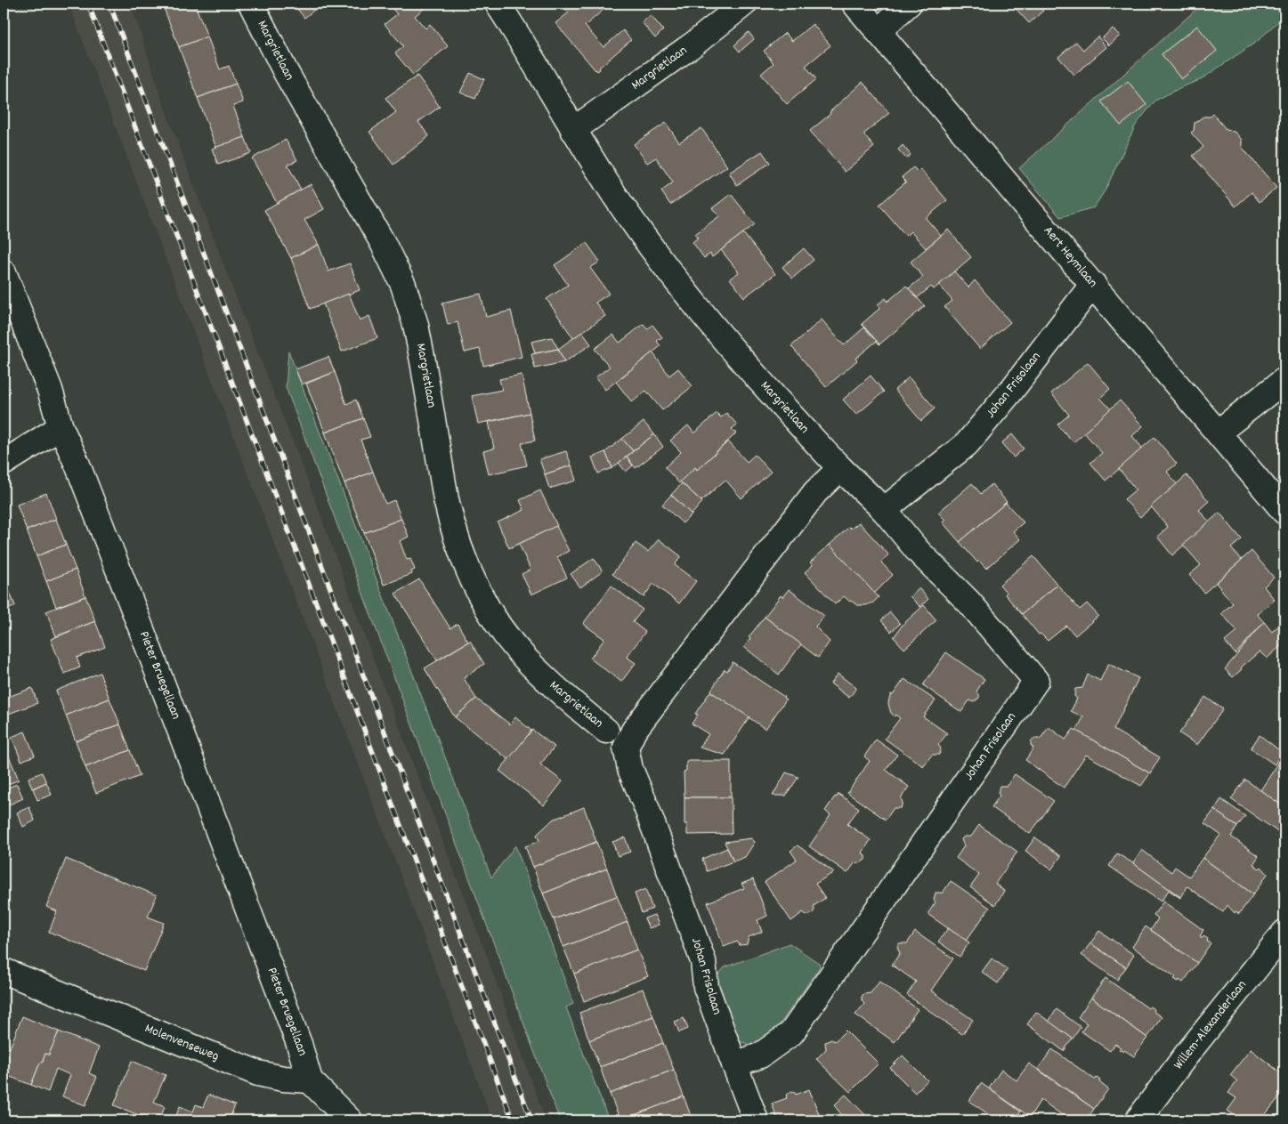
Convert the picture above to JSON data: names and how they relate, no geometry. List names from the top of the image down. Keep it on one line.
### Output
{"streets":{"street":["Margrietlaan","Aert Heymlaan","Johan Frisolaan","Pieter Bruegellaan","Willem-Alexanderlaan","Molenvenseweg"]},"crossings":[["Margrietlaan","Johan Frisolaan"],["Aert Heymlaan","Johan Frisolaan"],["Pieter Bruegellaan","Molenvenseweg"]]}
